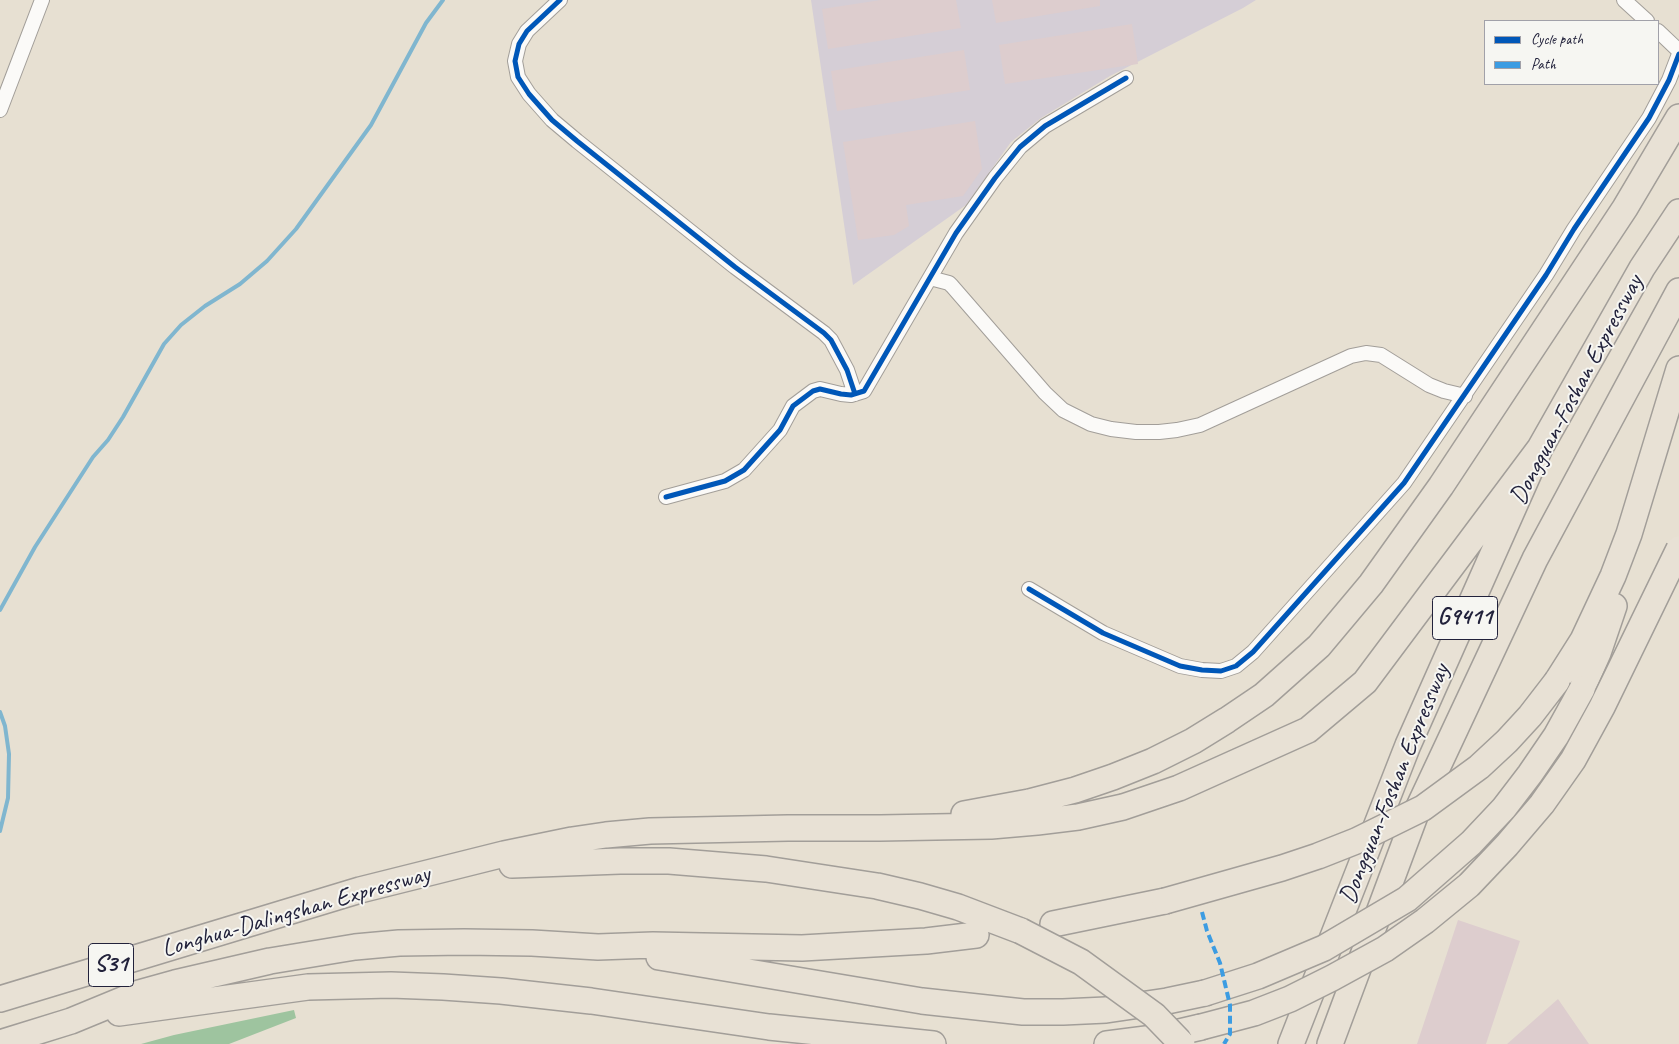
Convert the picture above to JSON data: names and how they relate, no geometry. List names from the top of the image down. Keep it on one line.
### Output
{"streets":{"highway":["Dongguan-Foshan Expressway","G9411","Longhua-Dalingshan Expressway","S31"]},"legend":["Cycle path","Path"]}
